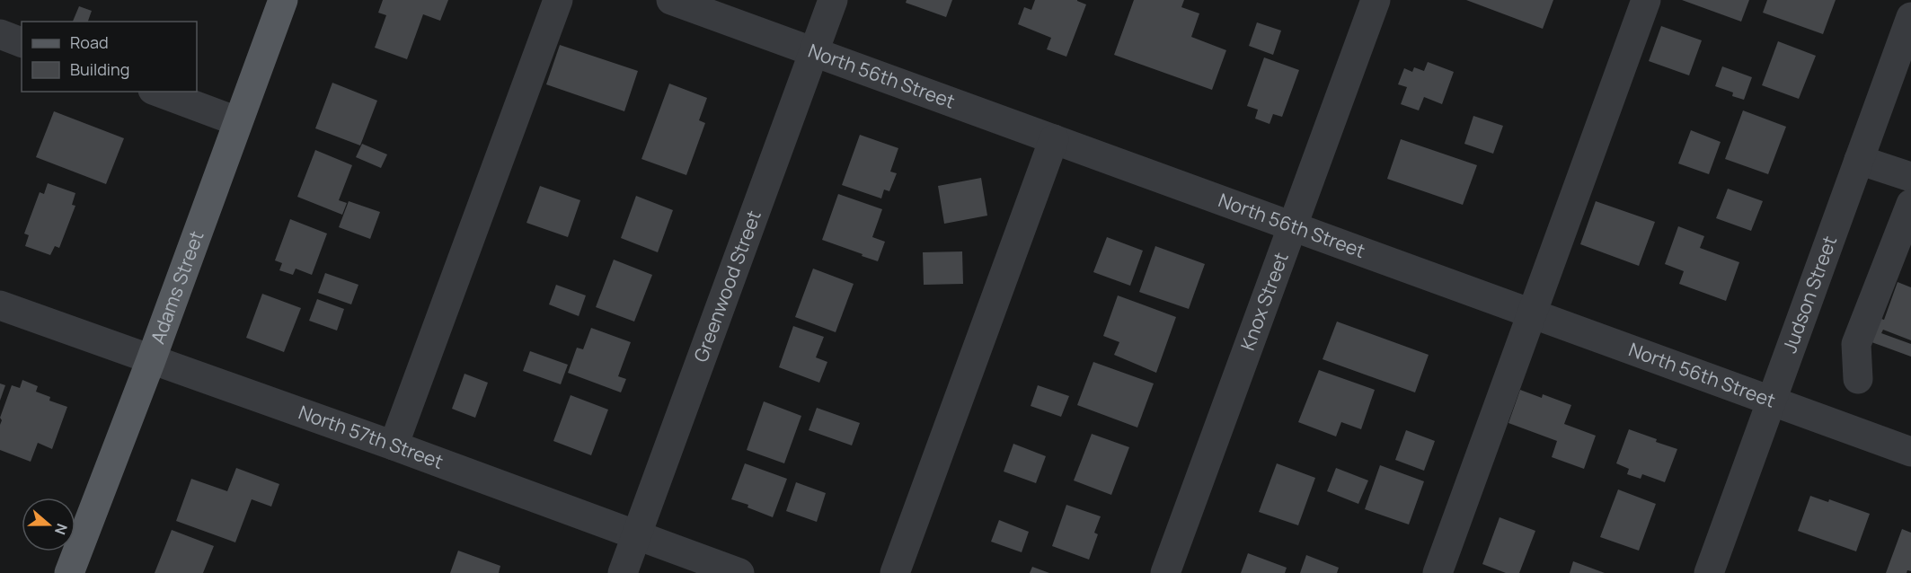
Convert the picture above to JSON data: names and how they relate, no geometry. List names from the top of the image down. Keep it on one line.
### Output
{"streets":{"main road":["Adams Street"],"street":["North 56th Street","Greenwood Street","Judson Street","Knox Street","North 57th Street"]},"crossings":[["North 56th Street","Greenwood Street"],["North 56th Street","Judson Street"],["North 56th Street","Knox Street"],["Greenwood Street","North 57th Street"],["Adams Street","North 57th Street"]],"legend":["Road","Building"],"north":"right"}
